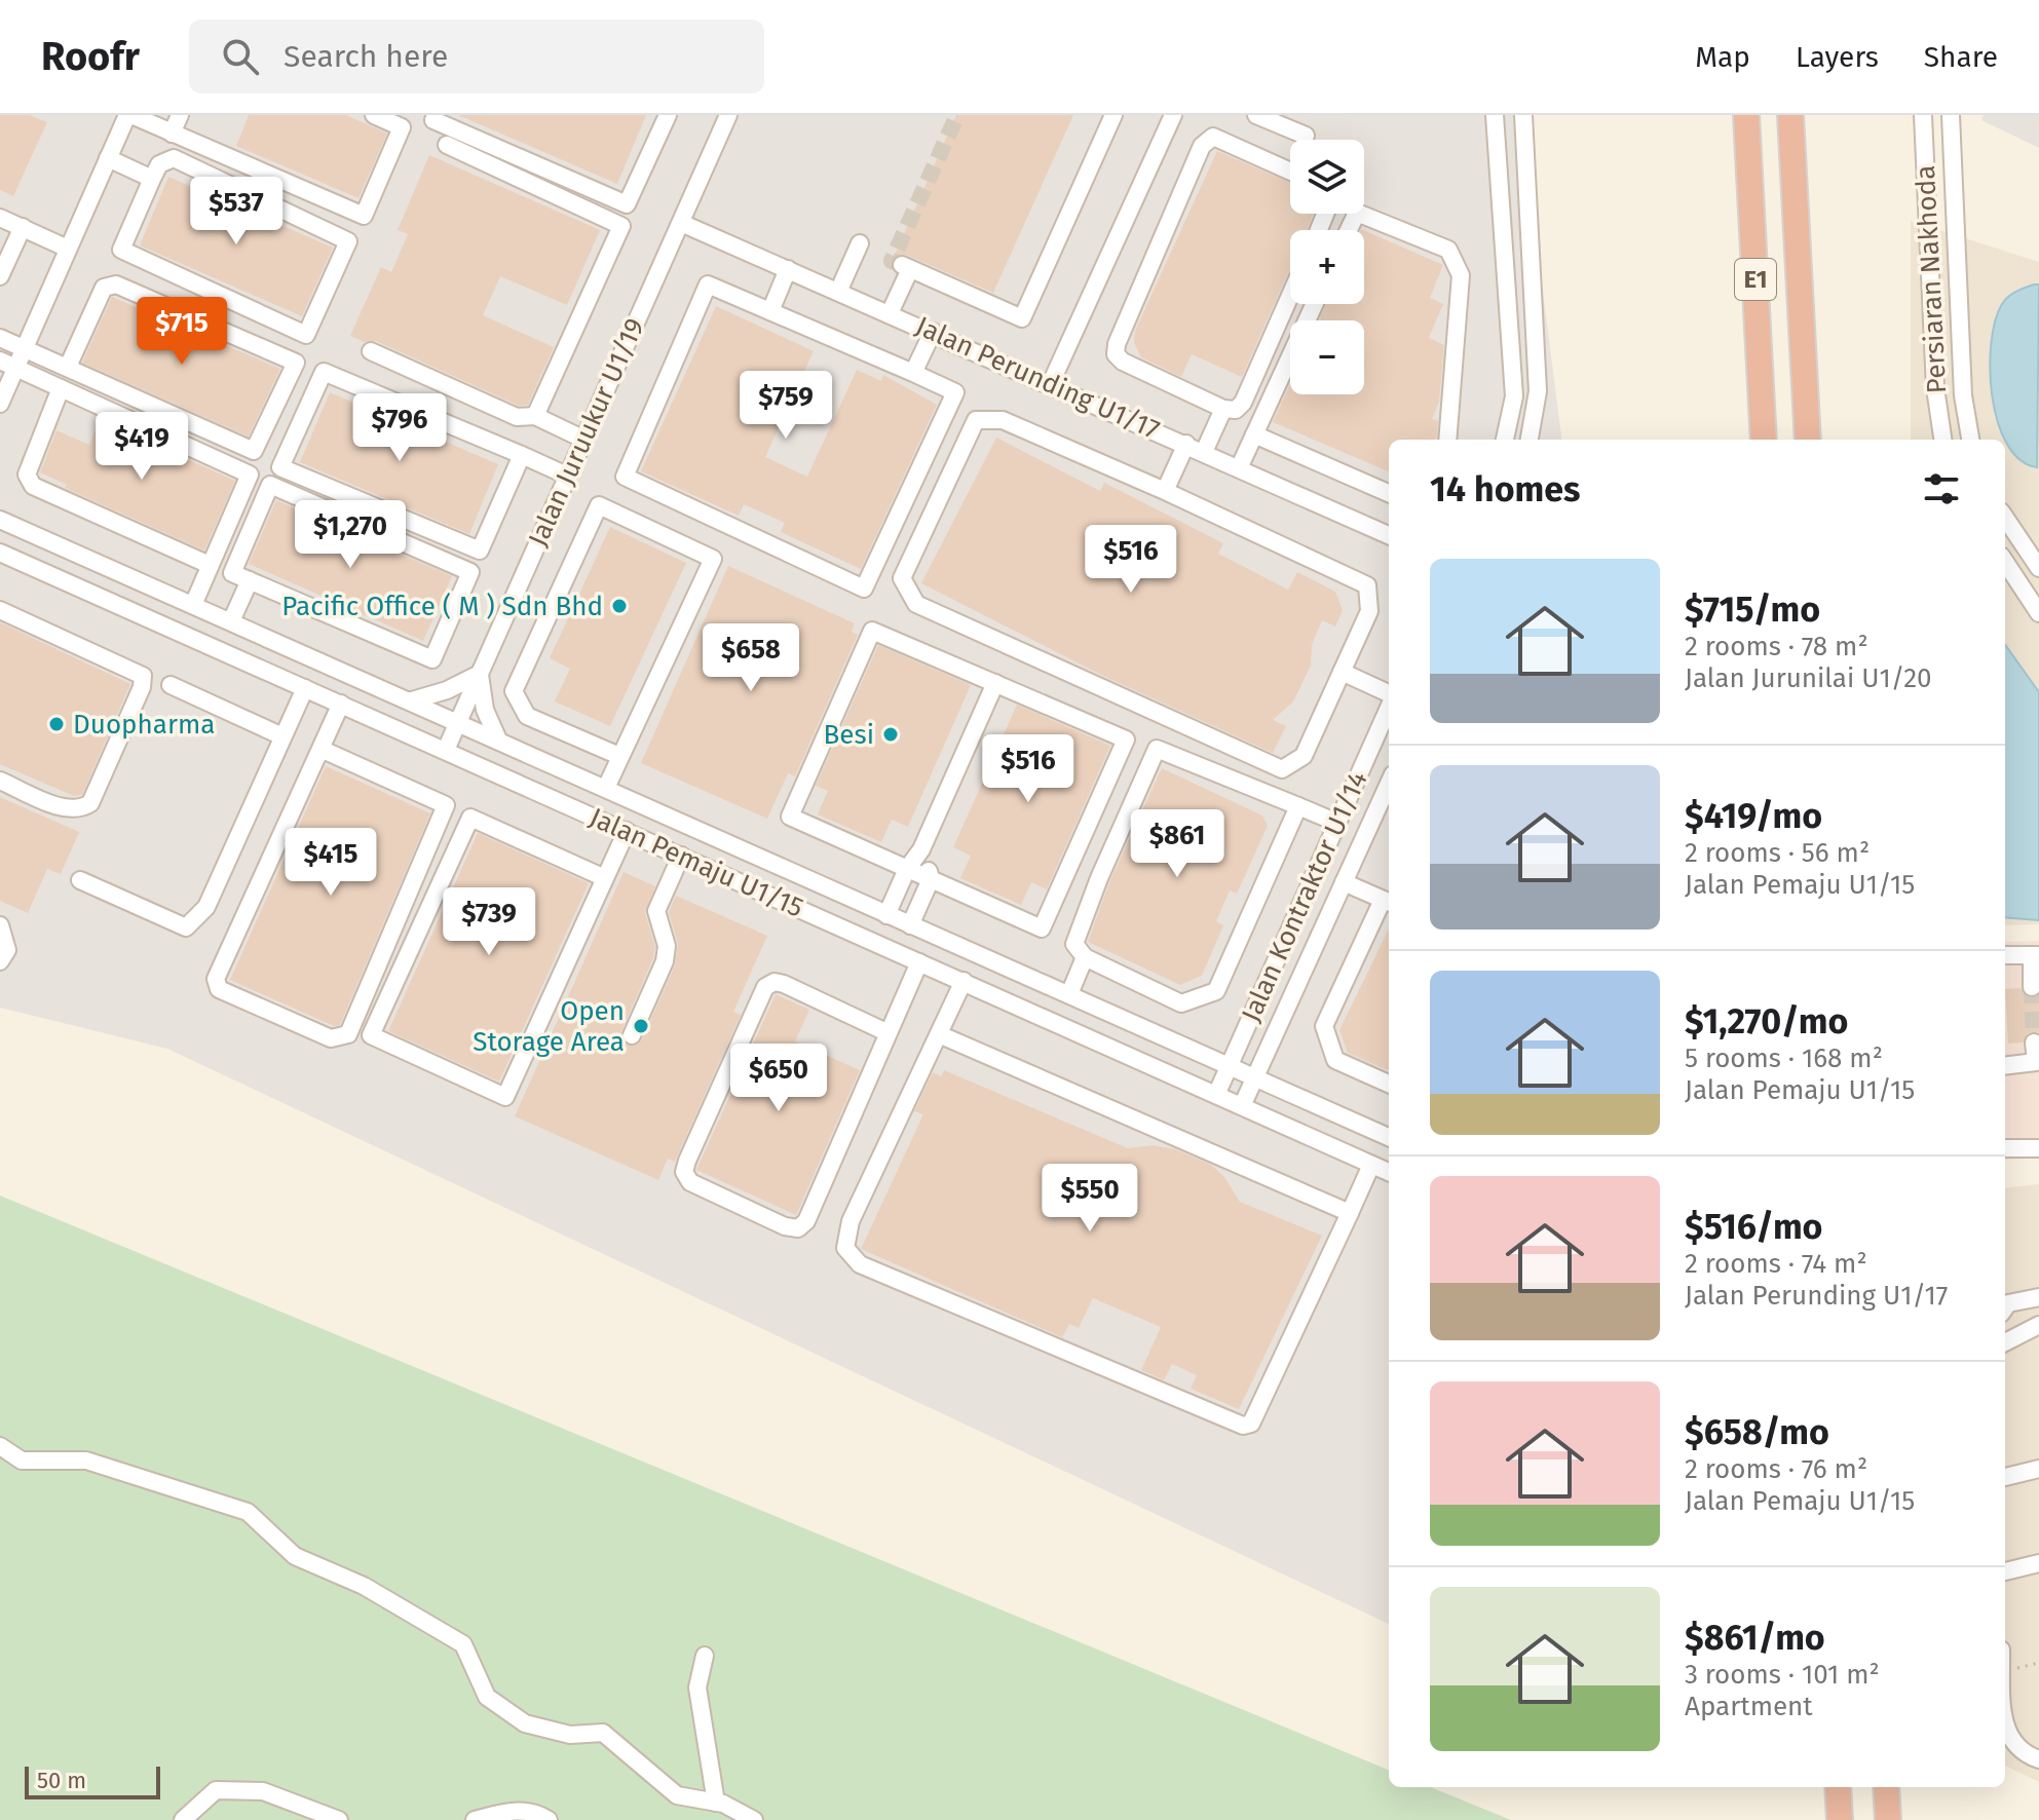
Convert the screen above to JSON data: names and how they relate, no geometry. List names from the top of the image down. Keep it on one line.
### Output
{"streets":{"highway":["E1"],"street":["Persiaran Nakhoda","Jalan Perunding U1/17","Jalan Juruukur U1/19","Jalan Pemaju U1/15","Jalan Kontraktor U1/14"]},"crossings":[["Jalan Perunding U1/17","Jalan Juruukur U1/19"],["Jalan Juruukur U1/19","Jalan Pemaju U1/15"],["Jalan Pemaju U1/15","Jalan Kontraktor U1/14"]],"places":["Pacific Office ( M ) Sdn Bhd","Duopharma","Besi","Open Storage Area"],"scale_bar":"50 m","page":{"header":"Roofr","search":"Search here","nav":["Map","Layers","Share"],"map_buttons":["+","−"],"price":["$537","$715","$759","$796","$419","$1,270","$516","$658","$516","$861","$415","$739","$650","$550"],"heading":"14 homes","list":[{"name":"$715/mo","note":"2 rooms · 78 m² · Jalan Jurunilai U1/20"},{"name":"$419/mo","note":"2 rooms · 56 m² · Jalan Pemaju U1/15"},{"name":"$1,270/mo","note":"5 rooms · 168 m² · Jalan Pemaju U1/15"},{"name":"$516/mo","note":"2 rooms · 74 m² · Jalan Perunding U1/17"},{"name":"$658/mo","note":"2 rooms · 76 m² · Jalan Pemaju U1/15"},{"name":"$861/mo","note":"3 rooms · 101 m² · Apartment"}],"scale":"50 m"}}
